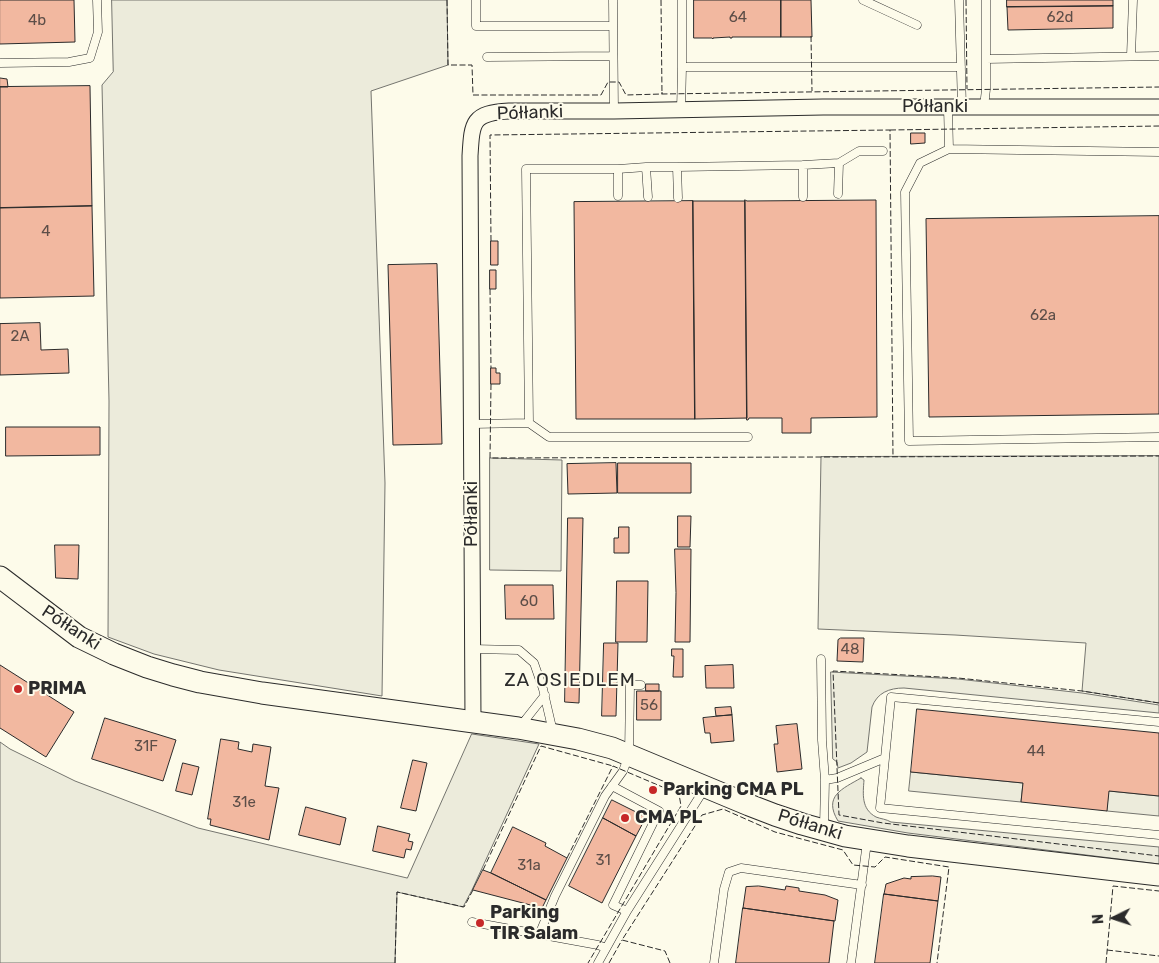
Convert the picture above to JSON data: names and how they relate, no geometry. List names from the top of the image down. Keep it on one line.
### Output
{"streets":{"street":["Półłanki"]},"districts":["ZA OSIEDLEM"],"places":["PRIMA","Parking CMA PL","CMA PL","Parking TIR Salam"],"house_numbers":["64","62d","4b","4","62a","2A","60","48","56","31F","44","31e","31","31a"],"north":"left"}
